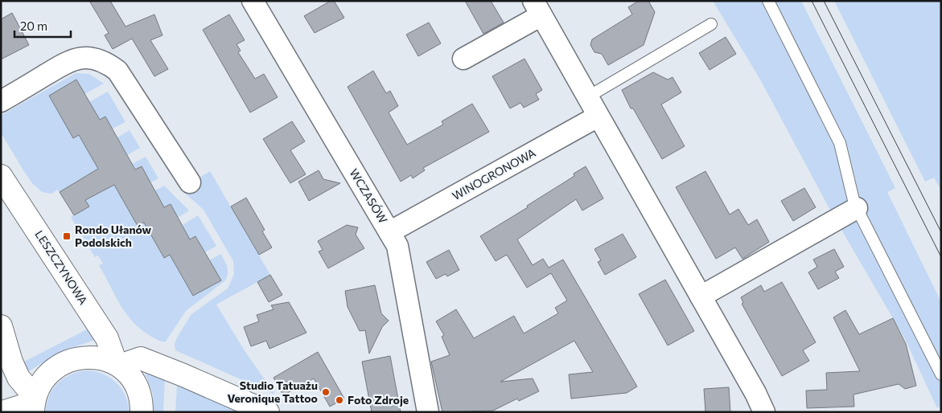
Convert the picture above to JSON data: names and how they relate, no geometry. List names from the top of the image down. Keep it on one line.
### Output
{"streets":{"street":["WINOGRONOWA","WCZASÓW","LESZCZYNOWA"]},"crossings":[["WINOGRONOWA","WCZASÓW"]],"places":{"transit":["Rondo Ułanów Podolskich"],"other":["Studio Tatuażu Veronique Tattoo","Foto Zdroje"]},"scale_bar":"20 m"}
